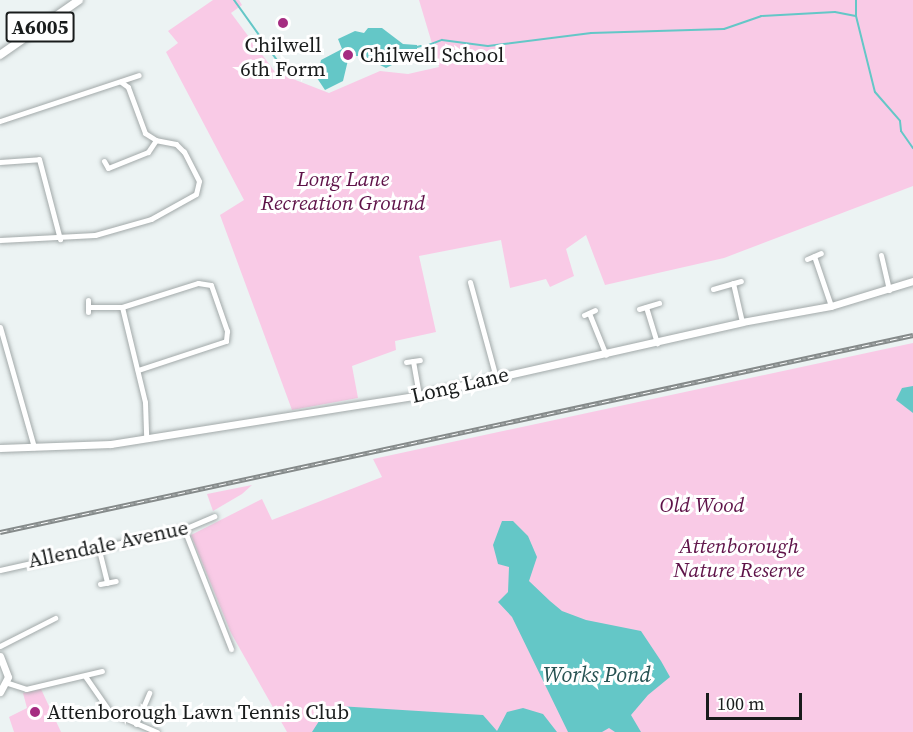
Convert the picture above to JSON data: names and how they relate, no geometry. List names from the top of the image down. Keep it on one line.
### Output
{"streets":{"main road":["A6005"],"street":["Long Lane","Allendale Avenue"]},"water":["Works Pond"],"parks":["Long Lane Recreation Ground","Old Wood","Attenborough Nature Reserve"],"places":["Chilwell 6th Form","Chilwell School","Attenborough Lawn Tennis Club"],"scale_bar":"100 m"}
